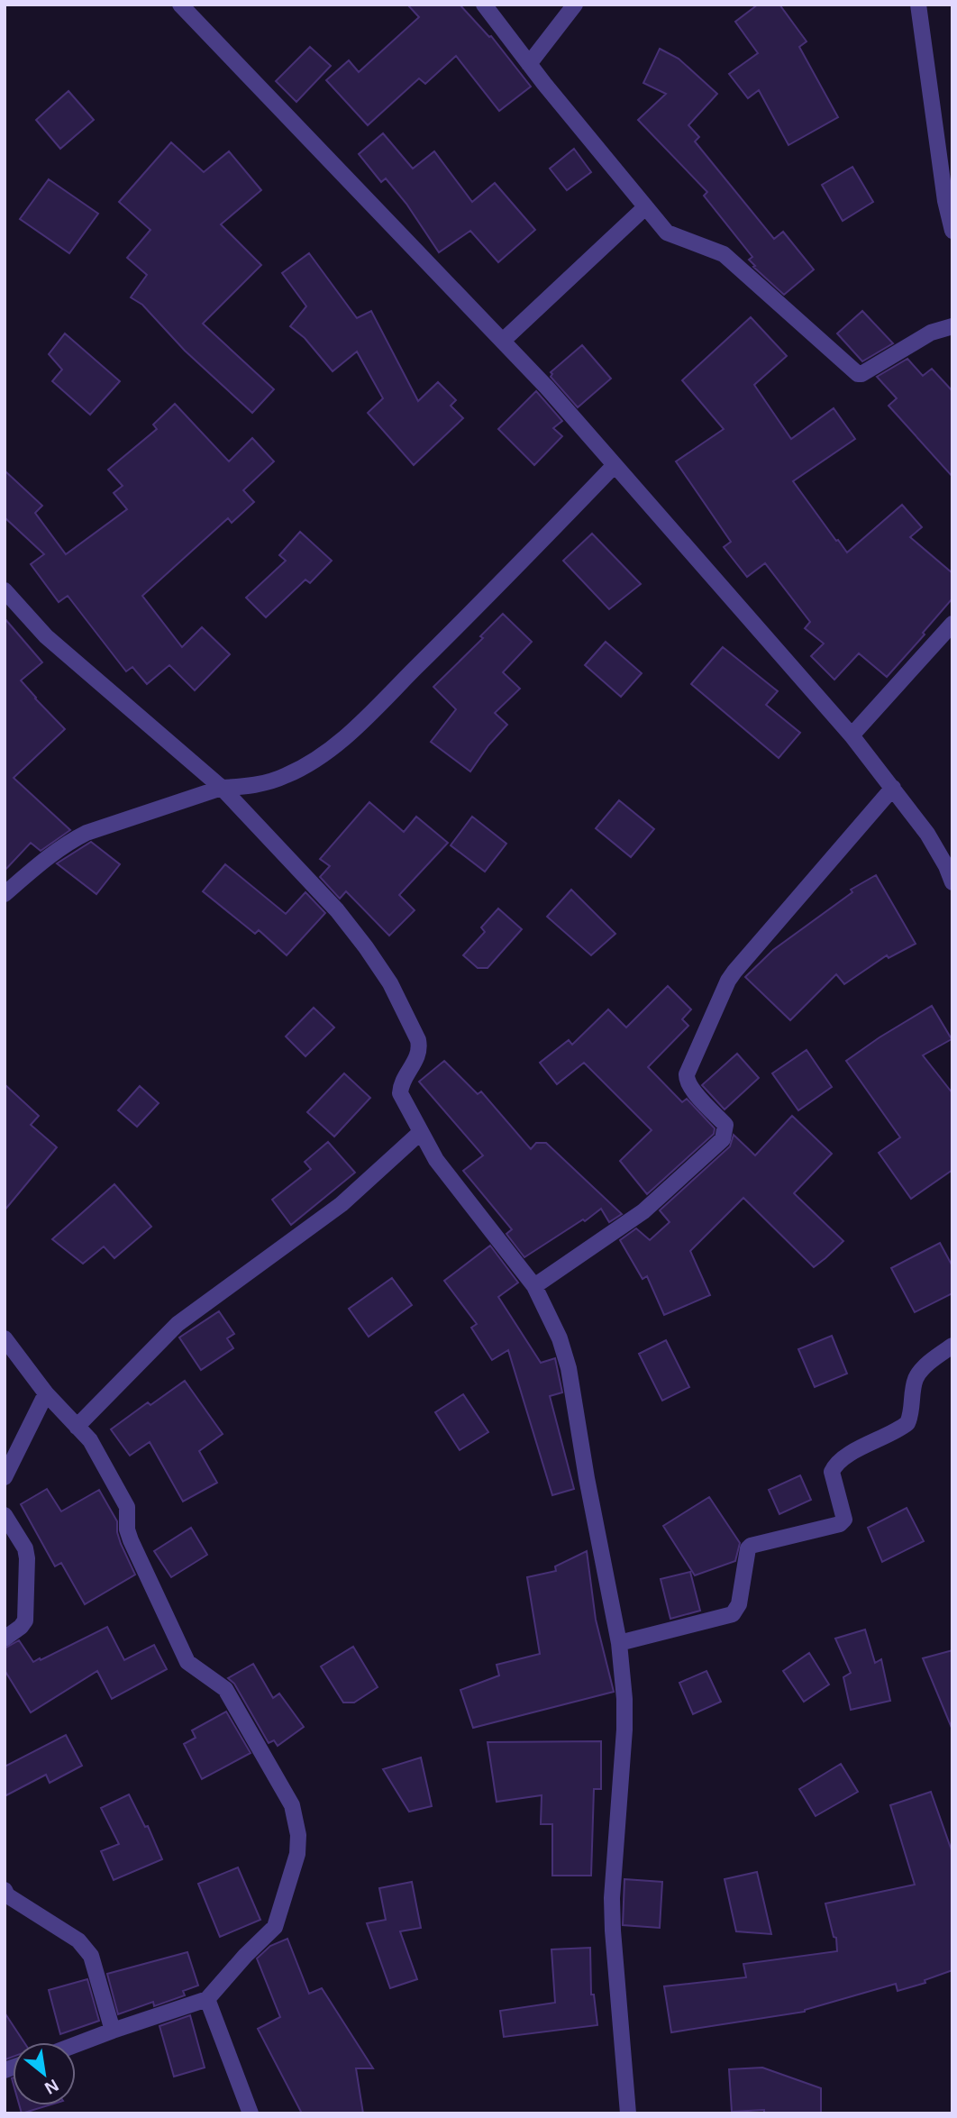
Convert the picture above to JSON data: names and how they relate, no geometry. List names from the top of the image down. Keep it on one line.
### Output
{"north":"bottom right"}
